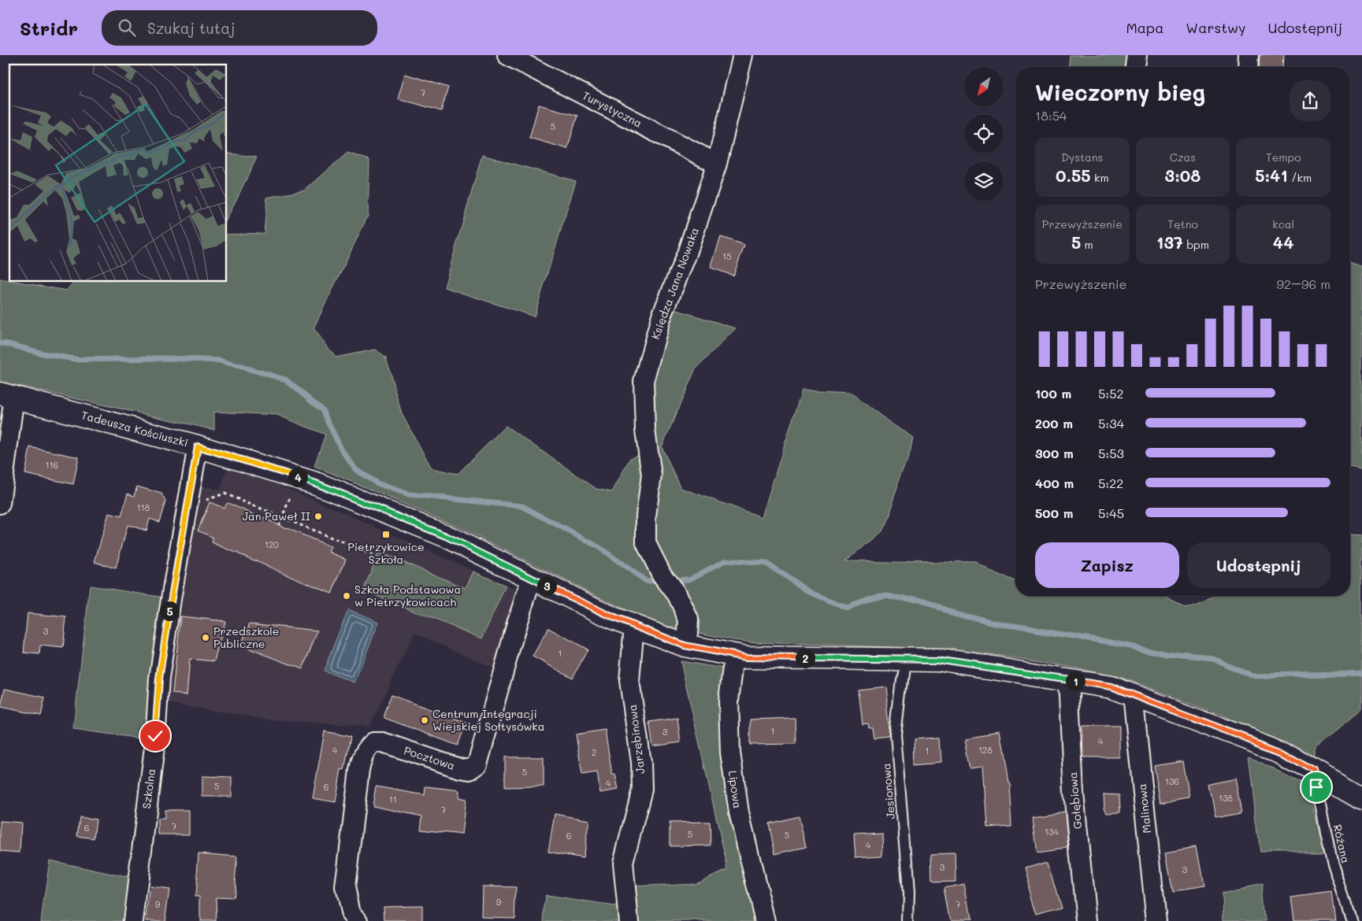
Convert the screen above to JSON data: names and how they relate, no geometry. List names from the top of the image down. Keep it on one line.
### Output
{"streets":{"street":["Turystyczna","Księdza Jana Nowaka","Tadeusza Kościuszki","Jarzębinowa","Pocztowa","Szkolna","Lipowa","Gołębiowa","Malinowa"],"lane":["Jesionowa","Różana"]},"crossings":[["Turystyczna","Księdza Jana Nowaka"],["Księdza Jana Nowaka","Tadeusza Kościuszki"],["Tadeusza Kościuszki","Jarzębinowa"],["Tadeusza Kościuszki","Pocztowa"],["Tadeusza Kościuszki","Szkolna"],["Tadeusza Kościuszki","Lipowa"],["Tadeusza Kościuszki","Jesionowa"],["Tadeusza Kościuszki","Gołębiowa"],["Tadeusza Kościuszki","Malinowa"],["Tadeusza Kościuszki","Różana"]],"places":{"other":["Jan Paweł II","Szkoła Podstawowa w Pietrzykowicach","Przedszkole Publiczne","Centrum Integracji Wiejskiej Sołtysówka"],"transit":["Pietrzykowice Szkoła"]},"house_numbers":["7","5","15","116","118","120","3","1","1","3","4","4","128","1","2","5","136","4","5","6","138","11","7","7","6","134","5","5","6","4","3","3","9","9","7"],"north":"bottom left","page":{"header":"Stridr","search":"Szukaj tutaj","nav":["Mapa","Warstwy","Udostępnij"],"heading":["Wieczorny bieg","18:54"],"stats":[["Dystans","0.55 km"],["Czas","3:08"],["Tempo","5:41 /km"],["Przewyższenie","5 m"],["Tętno","137 bpm"],["kcal","44"]],"chart":["Przewyższenie","92–96 m"],"list":[{"name":"100 m","note":"5:52"},{"name":"200 m","note":"5:34"},{"name":"300 m","note":"5:53"},{"name":"400 m","note":"5:22"},{"name":"500 m","note":"5:45"}],"pins":["4","3","5","2","1"],"buttons":["Zapisz","Udostępnij"]}}
